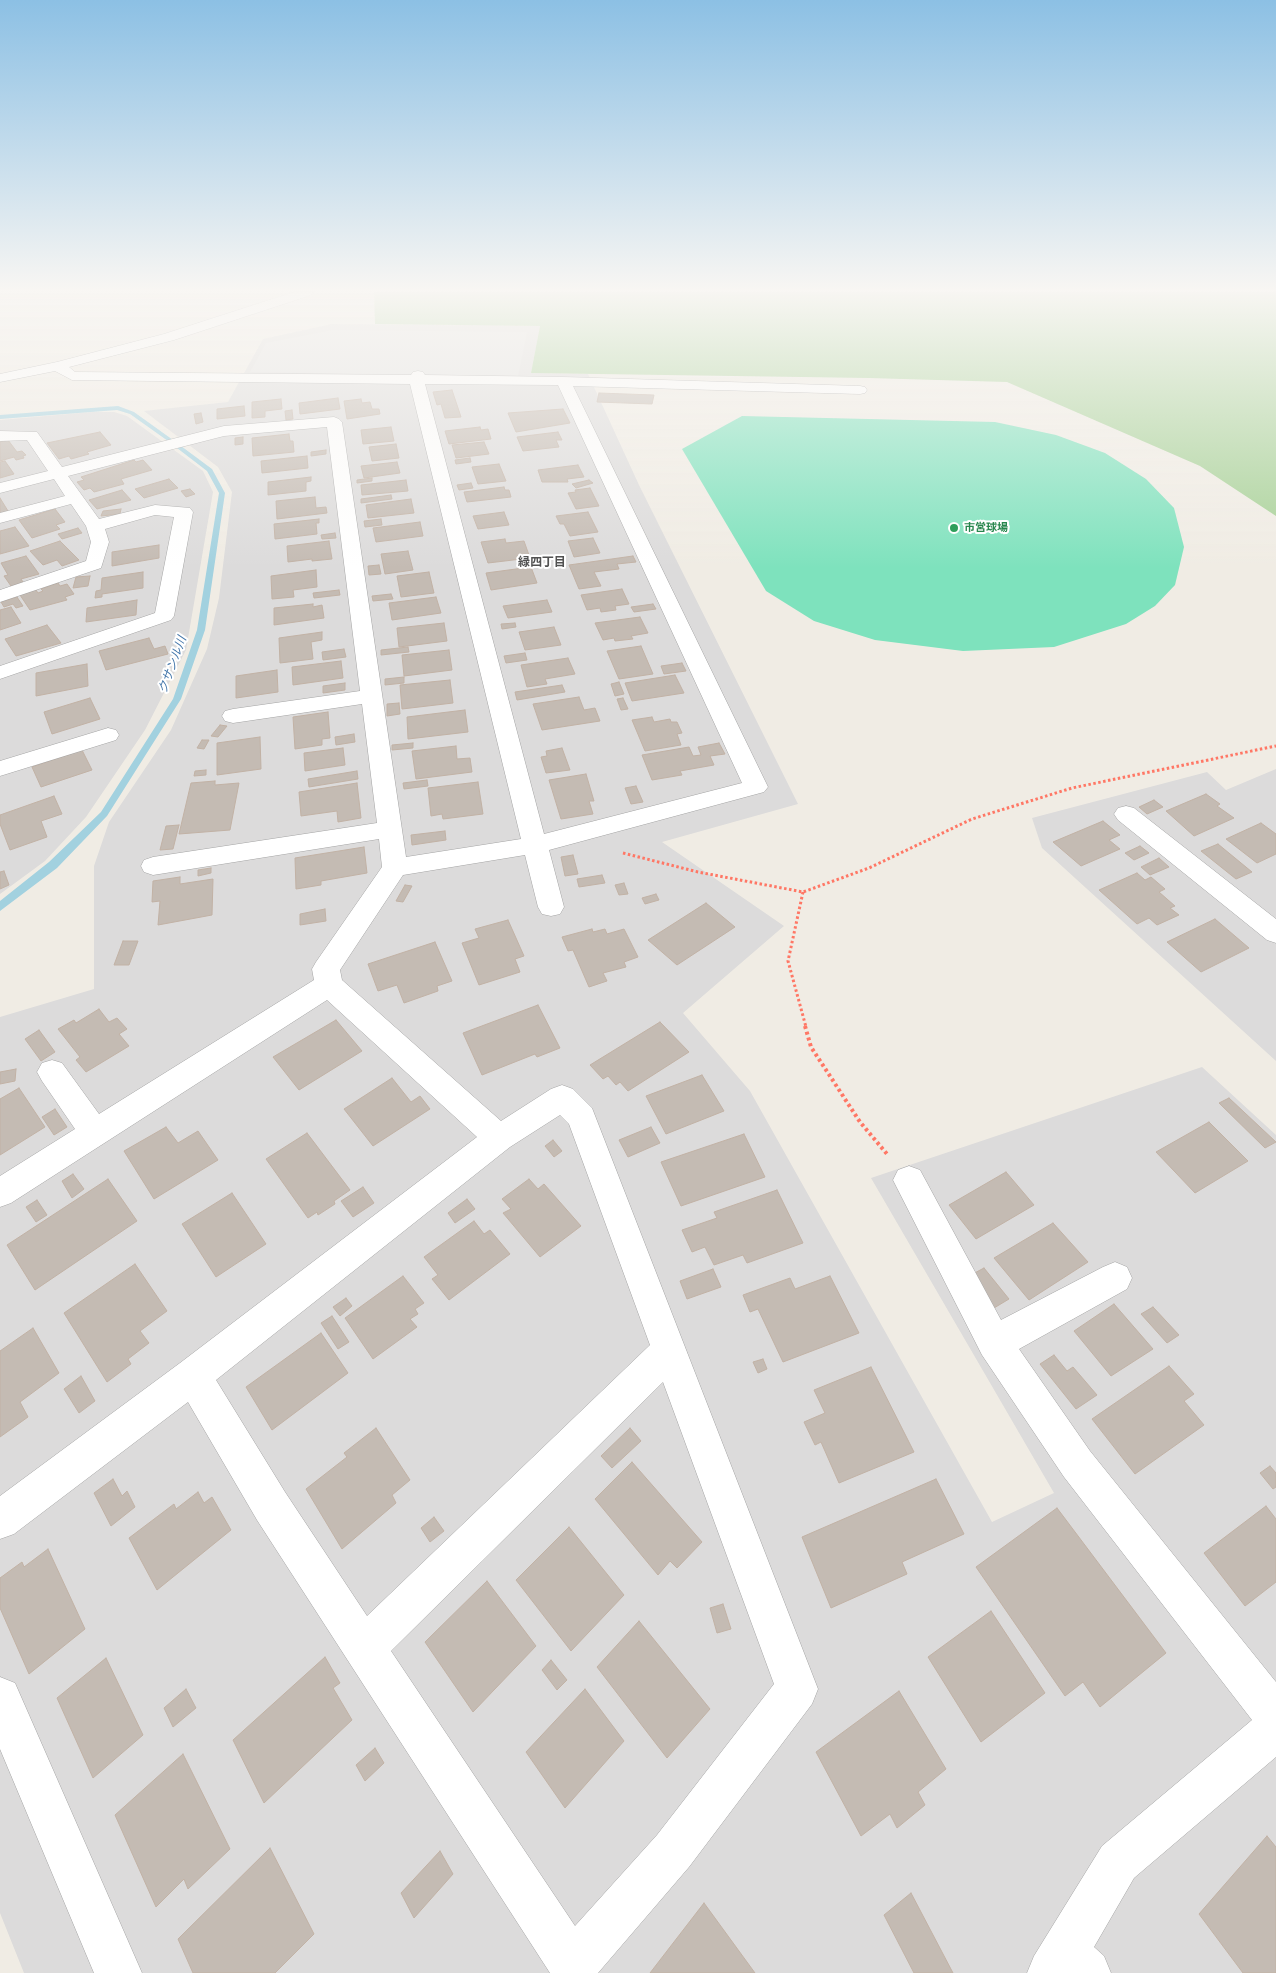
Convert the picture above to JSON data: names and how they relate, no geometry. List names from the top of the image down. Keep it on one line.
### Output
{"districts":["緑四丁目"],"water":["クサンル川"],"places":["市営球場"]}
